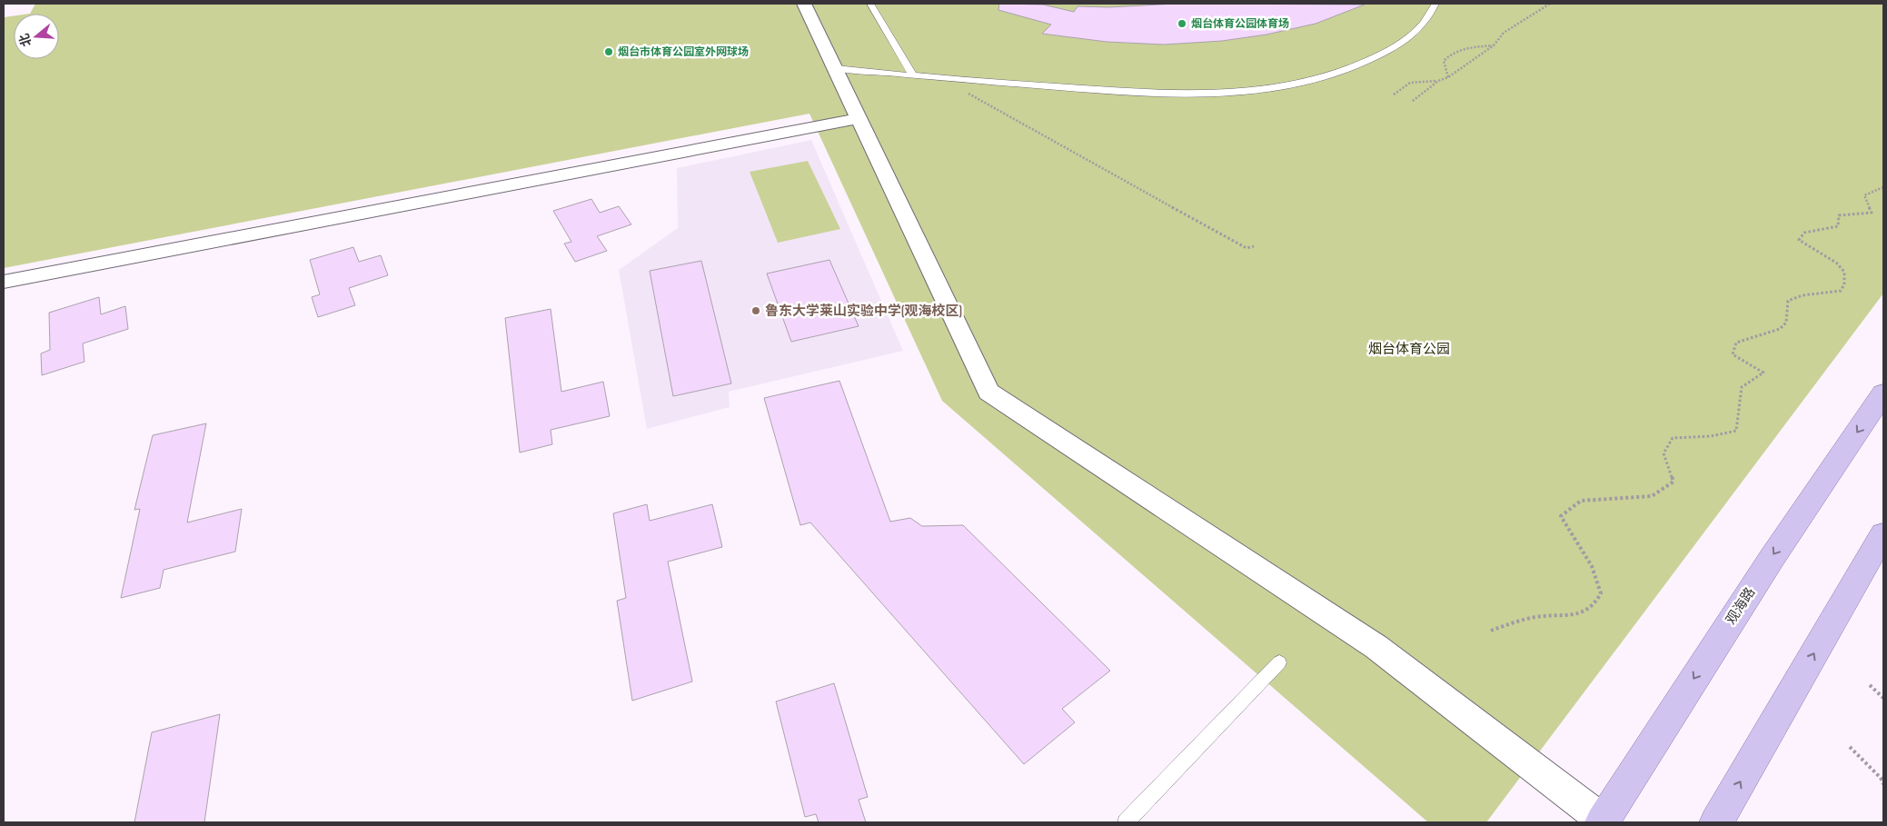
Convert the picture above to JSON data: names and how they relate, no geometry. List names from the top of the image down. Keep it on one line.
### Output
{"streets":{"main road":["观海路"]},"parks":["烟台体育公园"],"places":["烟台体育公园体育场","烟台市体育公园室外网球场","鲁东大学莱山实验中学(观海校区)"],"north":"left"}
